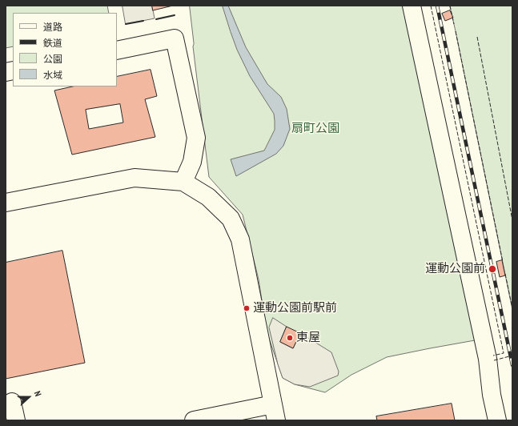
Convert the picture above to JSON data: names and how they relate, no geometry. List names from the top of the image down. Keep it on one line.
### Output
{"parks":["扇町公園"],"places":["運動公園前","運動公園前駅前","東屋"],"legend":["道路","鉄道","公園","水域"],"north":"right"}
